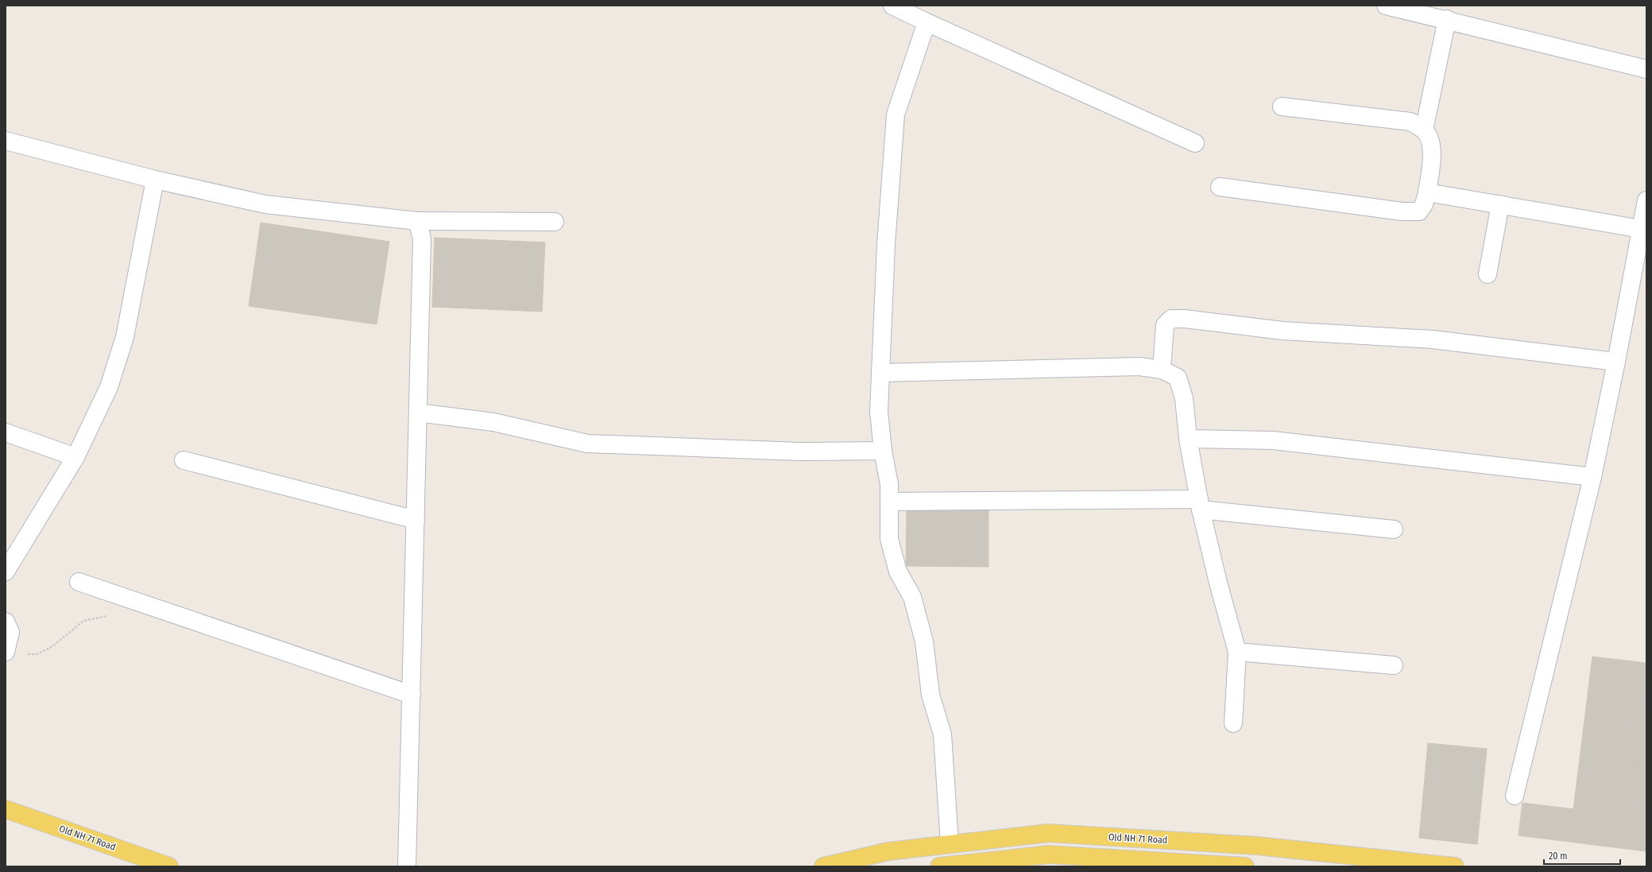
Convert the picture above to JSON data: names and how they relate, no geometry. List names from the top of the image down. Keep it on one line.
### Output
{"streets":{"main road":["Old NH 71 Road"]},"scale_bar":"20 m"}
